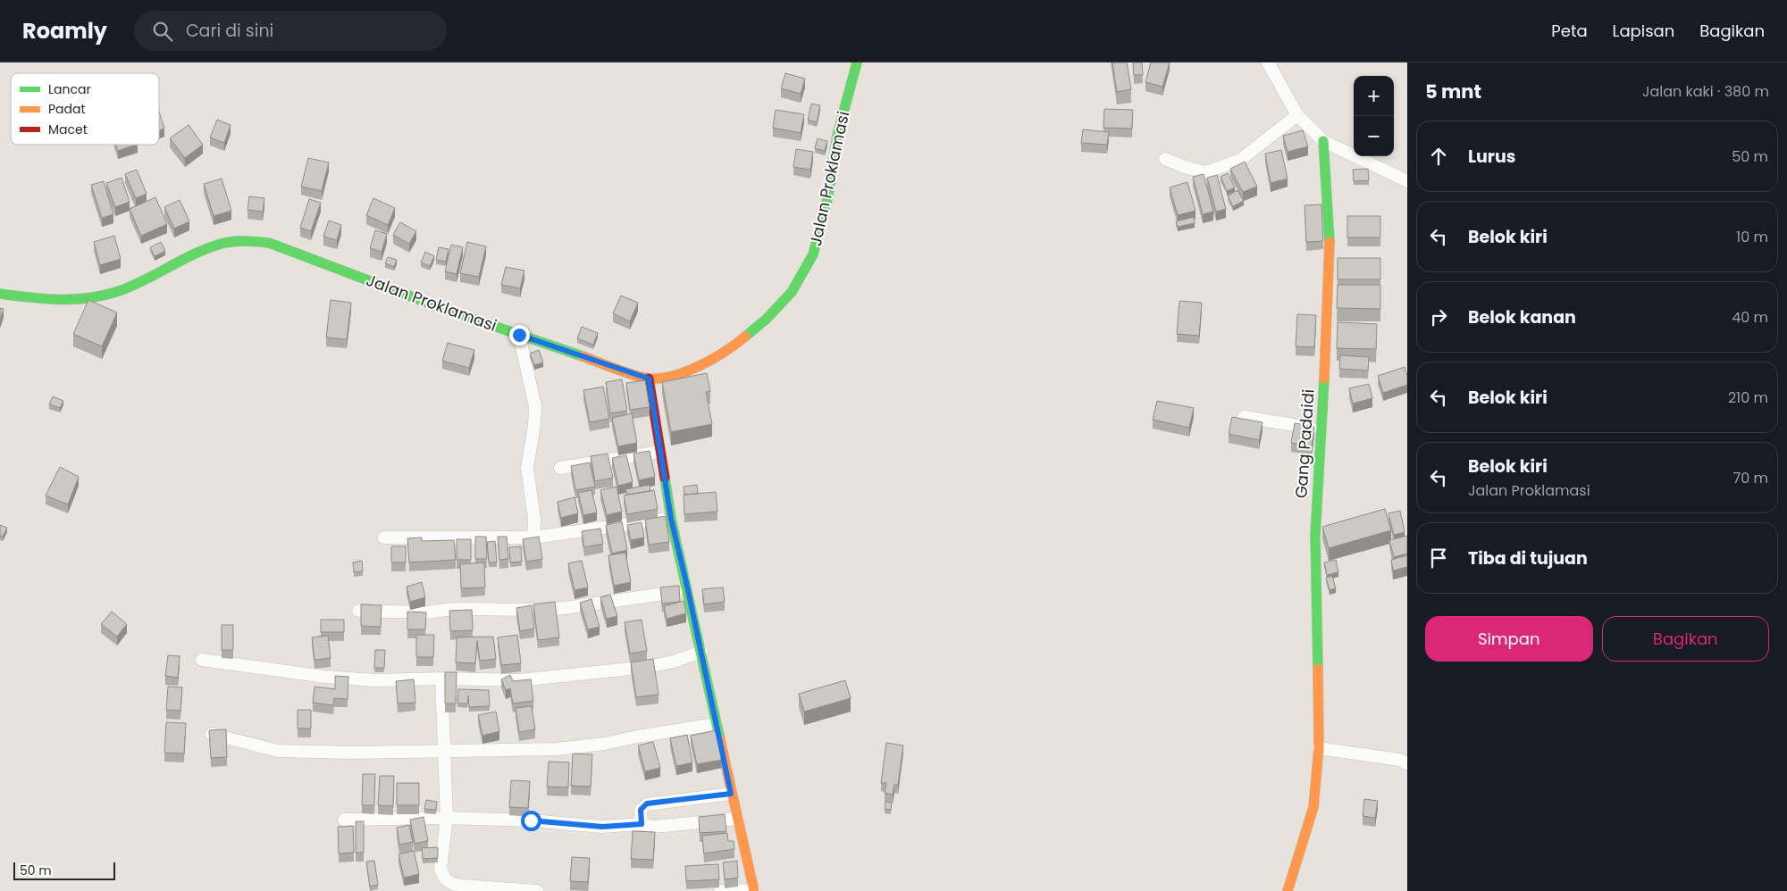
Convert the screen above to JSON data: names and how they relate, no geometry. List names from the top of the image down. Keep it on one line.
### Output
{"streets":{"street":["Jalan Proklamasi","Gang Padaidi"]},"legend":["Lancar","Padat","Macet"],"scale_bar":"50 m","page":{"header":"Roamly","search":"Cari di sini","nav":["Peta","Lapisan","Bagikan"],"heading":["5 mnt","Jalan kaki · 380 m"],"map_buttons":["+","−"],"list":[["Lurus","50 m"],["Belok kiri","10 m"],["Belok kanan","40 m"],["Belok kiri","210 m"],["Belok kiri","Jalan Proklamasi","70 m"],"Tiba di tujuan"],"buttons":["Simpan","Bagikan"],"scale":"50 m"}}
